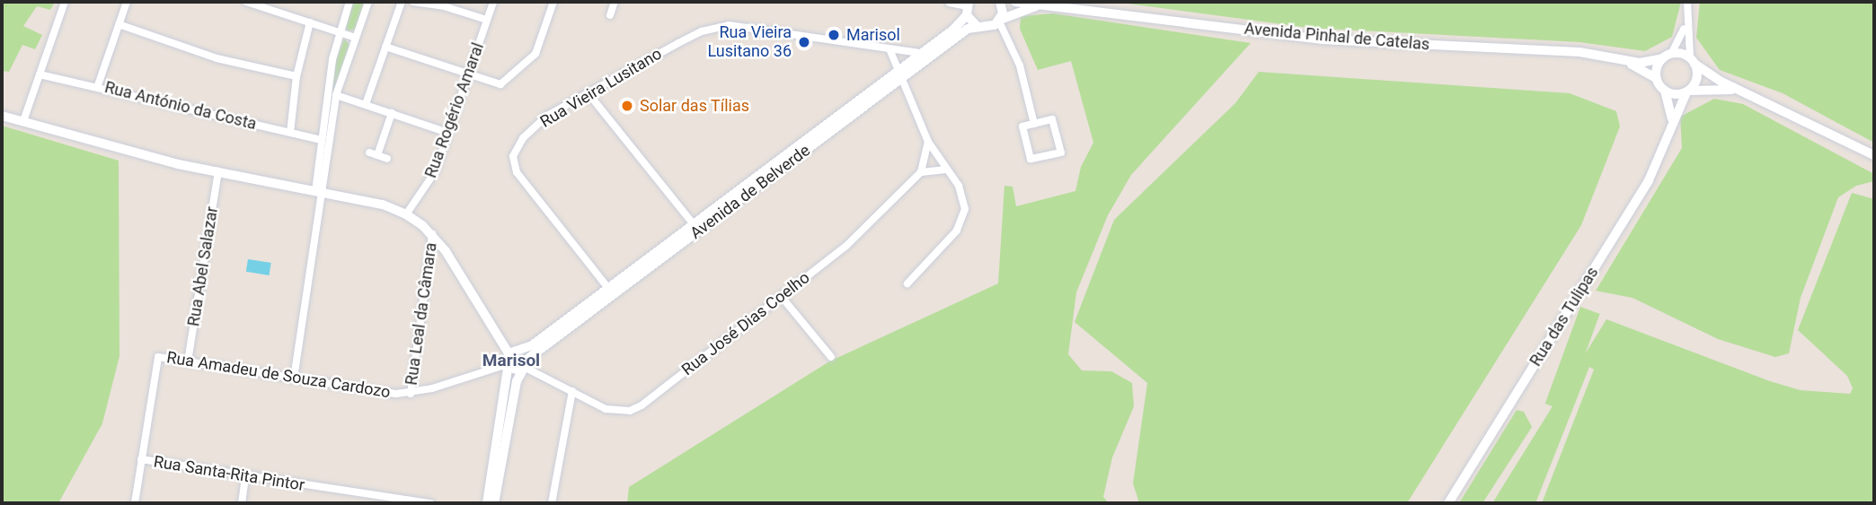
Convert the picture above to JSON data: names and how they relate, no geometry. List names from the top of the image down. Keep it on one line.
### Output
{"streets":{"main road":["Avenida Pinhal de Catelas","Avenida de Belverde"],"street":["Rua Vieira Lusitano","Rua António da Costa","Rua Rogério Amaral","Rua Abel Salazar","Rua Leal da Câmara","Rua das Tulipas","Rua José Dias Coelho","Rua Amadeu de Souza Cardozo","Rua Santa-Rita Pintor"]},"crossings":[["Avenida Pinhal de Catelas","Avenida de Belverde"],["Rua Vieira Lusitano","Avenida de Belverde"],["Avenida de Belverde","Rua José Dias Coelho"],["Rua Abel Salazar","Rua Amadeu de Souza Cardozo"],["Rua Leal da Câmara","Rua Amadeu de Souza Cardozo"],["Rua Amadeu de Souza Cardozo","Rua Santa-Rita Pintor"]],"districts":["Marisol"],"places":["Marisol","Rua Vieira Lusitano 36","Solar das Tílias"]}
